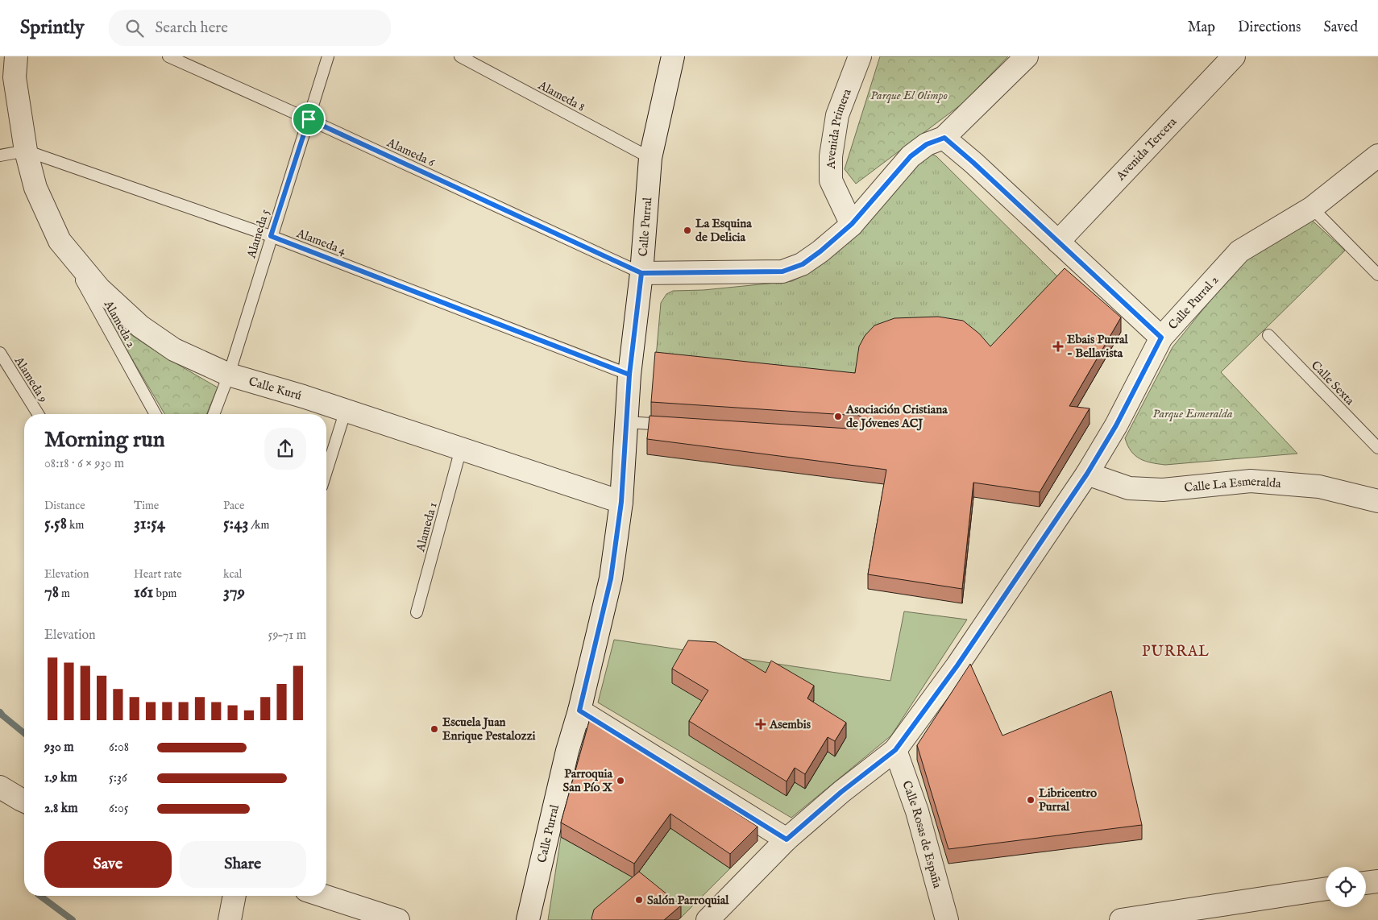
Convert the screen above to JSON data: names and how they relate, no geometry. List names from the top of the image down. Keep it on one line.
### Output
{"streets":{"street":["Avenida Primera","Avenida Tercera","Calle Purral","Calle Purral 2","Calle Kurú","Calle La Esmeralda","Calle Rosas de España"],"lane":["Alameda 8","Alameda 6","Alameda 5","Alameda 4","Alameda 2","Alameda 9","Calle Sexta","Alameda 1"]},"crossings":[["Alameda 8","Calle Purral"],["Alameda 6","Calle Purral"],["Alameda 6","Alameda 5"],["Calle Purral","Alameda 4"],["Calle Purral","Calle Kurú"],["Alameda 5","Alameda 4"],["Alameda 5","Calle Kurú"],["Alameda 4","Calle Kurú"],["Calle Purral 2","Calle La Esmeralda"],["Calle Purral 2","Calle Rosas de España"],["Alameda 2","Calle Kurú"],["Calle Kurú","Alameda 1"]],"districts":["PURRAL"],"parks":["Parque El Olimpo","Parque Esmeralda"],"places":{"other":["La Esquina de Delicia","Asociación Cristiana de Jóvenes ACJ","Escuela Juan Enrique Pestalozzi","Parroquia San Pío X","Libricentro Purral","Salón Parroquial"],"health":["Ebais Purral - Bellavista","Asembis"]},"page":{"header":"Sprintly","search":"Search here","nav":["Map","Directions","Saved"],"heading":["Morning run","08:18 · 6 × 930 m"],"stats":[["Distance","5.58 km"],["Time","31:54"],["Pace","5:43 /km"],["Elevation","78 m"],["Heart rate","161 bpm"],["kcal","379"]],"chart":["Elevation","59–71 m"],"list":[{"name":"930 m","note":"6:08"},{"name":"1.9 km","note":"5:36"},{"name":"2.8 km","note":"6:05"}],"buttons":["Save","Share"]}}
